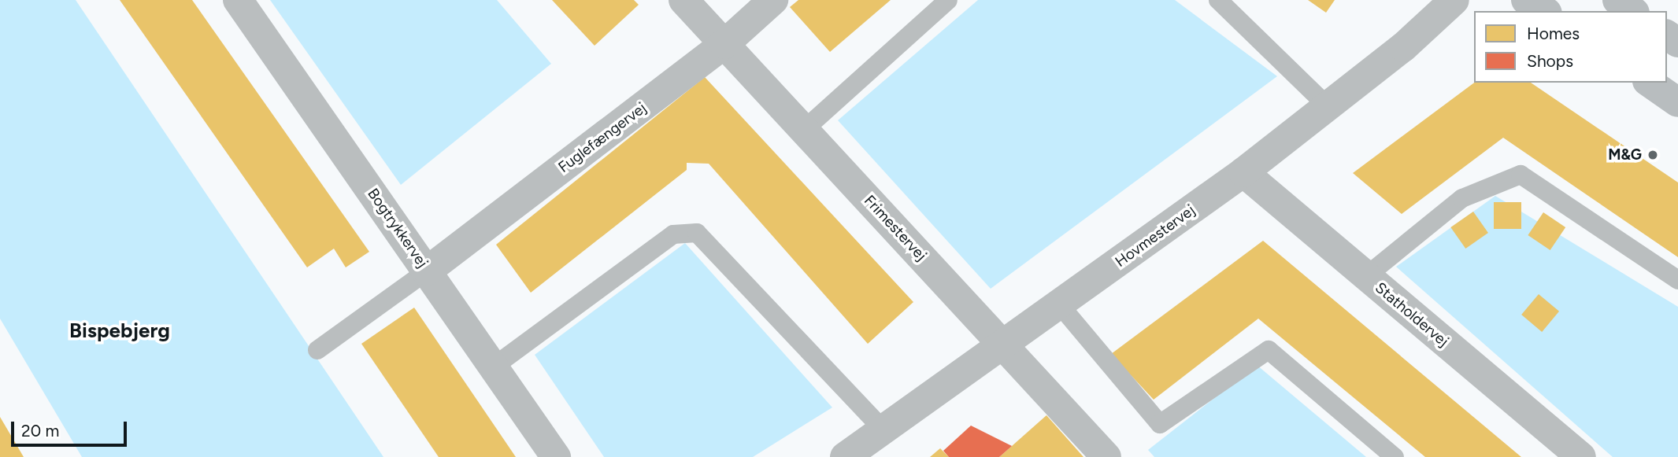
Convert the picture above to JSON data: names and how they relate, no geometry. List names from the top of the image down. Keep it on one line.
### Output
{"streets":{"street":["Fuglefængervej","Bogtrykkervej","Frimestervej","Hovmestervej","Statholdervej"]},"crossings":[["Fuglefængervej","Bogtrykkervej"],["Fuglefængervej","Frimestervej"],["Frimestervej","Hovmestervej"],["Hovmestervej","Statholdervej"]],"districts":["Bispebjerg"],"places":["M&G"],"legend":["Homes","Shops"],"scale_bar":"20 m"}
